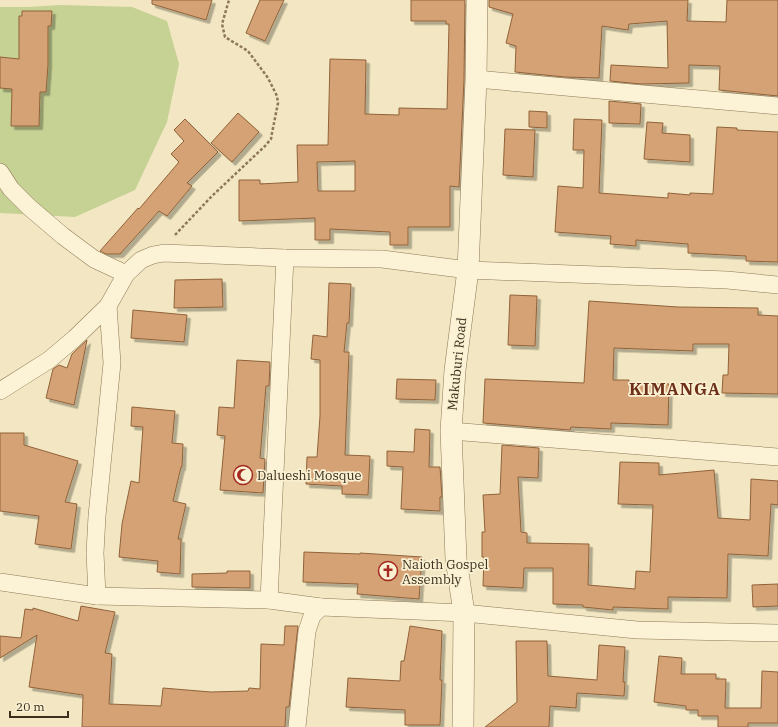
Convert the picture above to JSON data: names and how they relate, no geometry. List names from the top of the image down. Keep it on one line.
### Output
{"streets":{"street":["Makuburi Road"]},"districts":["KIMANGA"],"places":{"mosque":["Dalueshi Mosque"],"church":["Naioth Gospel Assembly"]},"scale_bar":"20 m"}
